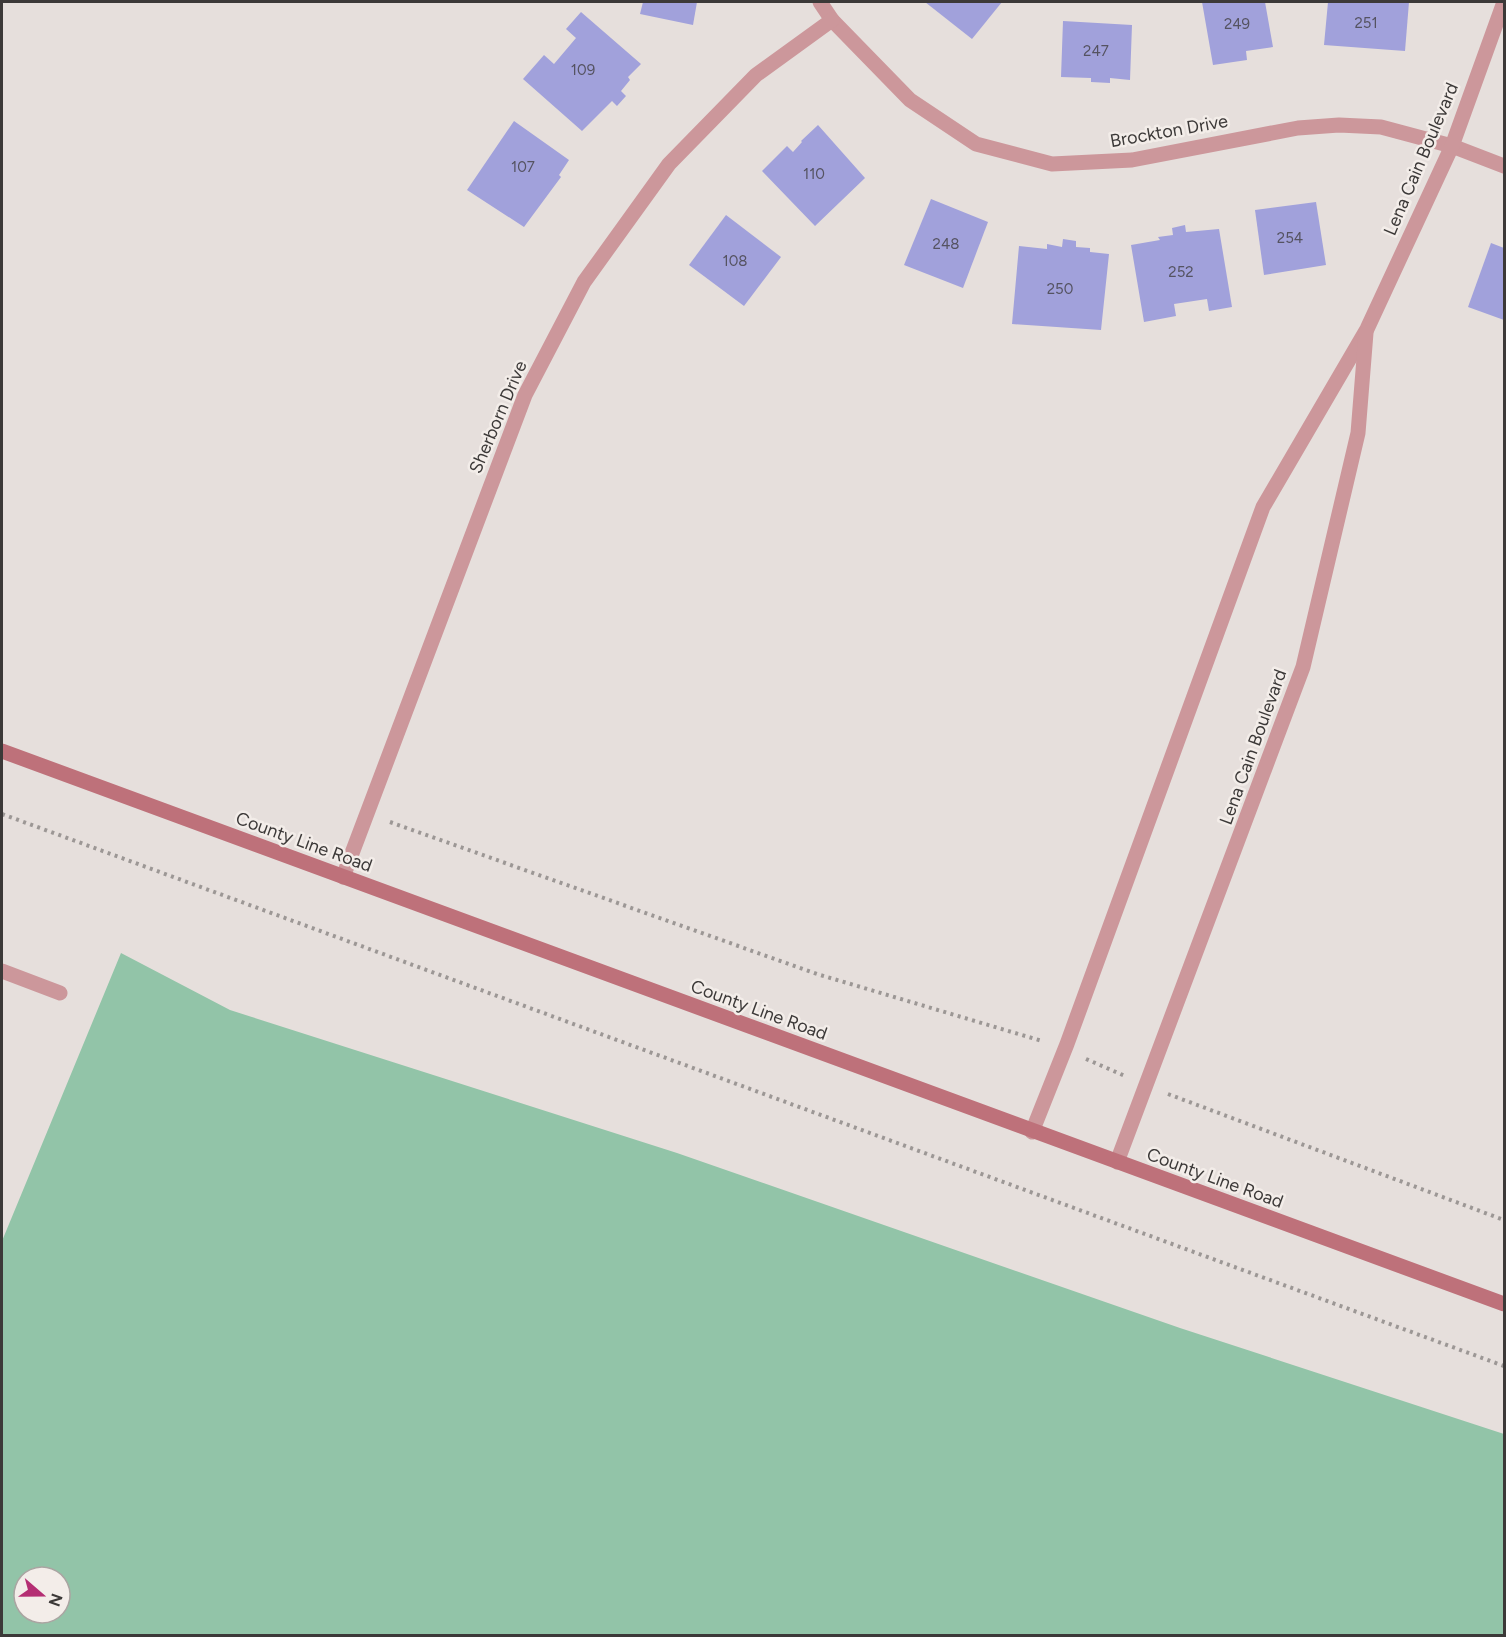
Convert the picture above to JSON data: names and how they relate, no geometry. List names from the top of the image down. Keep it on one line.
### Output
{"streets":{"main road":["County Line Road"],"street":["Brockton Drive","Lena Cain Boulevard","Sherborn Drive"]},"crossings":[["Brockton Drive","Lena Cain Boulevard"],["Brockton Drive","Sherborn Drive"],["Lena Cain Boulevard","County Line Road"],["Sherborn Drive","County Line Road"]],"house_numbers":["251","249","247","109","107","110","254","248","108","252","250"],"north":"right"}
